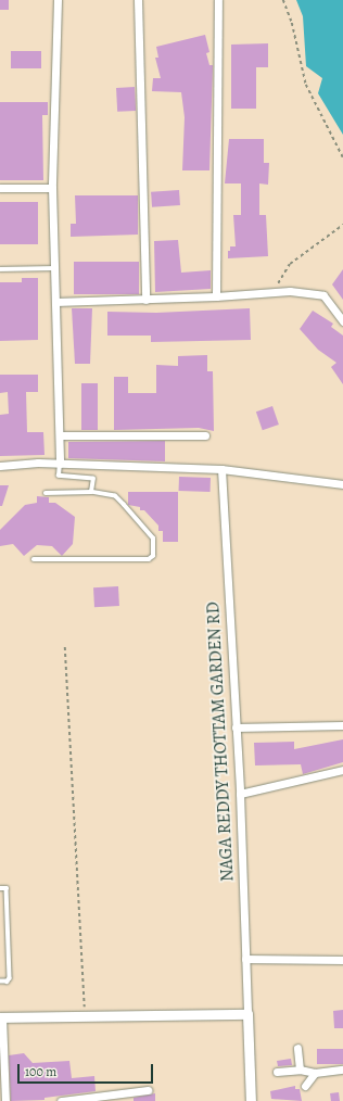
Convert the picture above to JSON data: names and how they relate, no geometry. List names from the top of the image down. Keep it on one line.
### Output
{"streets":{"street":["NAGA REDDY THOTTAM GARDEN RD"]},"scale_bar":"100 m"}
